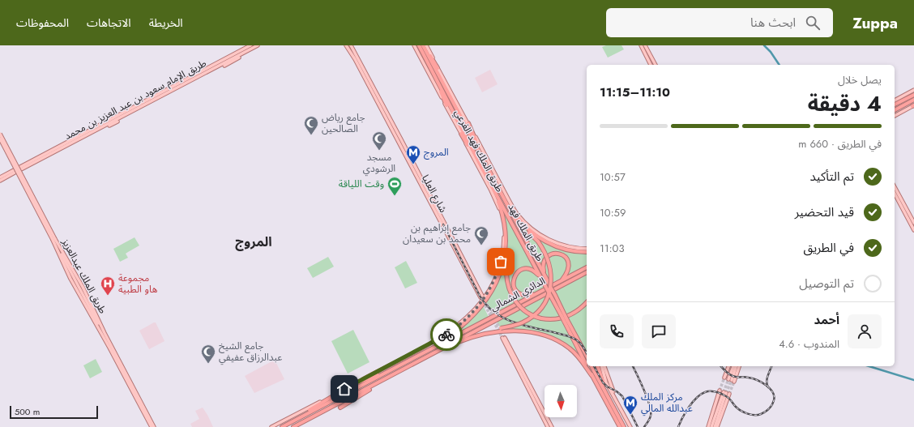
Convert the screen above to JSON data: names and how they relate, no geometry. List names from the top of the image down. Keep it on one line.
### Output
{"streets":{"highway":["طريق الملك فهد","الدائري الشمالي"],"main road":["طريق الإمام سعود بن عبد العزيز بن محمد","طريق الملك فهد الفرعي","شارع العليا","طريق الملك عبدالعزيز"]},"districts":["المروج"],"places":{"mosque":["جامع رياض الصالحين","مسجد الرشودي","جامع إبراهيم بن محمد بن سعيدان","جامع الشيخ عبدالرزاق عفيفي"],"metro station":["المروج","مركز الملك عبدالله المالي"],"sports":["وقت اللياقة"],"hospital":["مجموعة هاو الطبية"]},"scale_bar":"500 m","north":"bottom","page":{"header":"Zuppa","search":"ابحث هنا","nav":["الخريطة","الاتجاهات","المحفوظات"],"heading":["4 دقيقة","يصل خلال","11:10–11:15"],"panel":["أحمد","المندوب · 4.6"],"bar":"في الطريق · 660 m","list":[["تم التأكيد","10:57"],["قيد التحضير","10:59"],["في الطريق","11:03"],"تم التوصيل"],"scale":"500 m"}}
